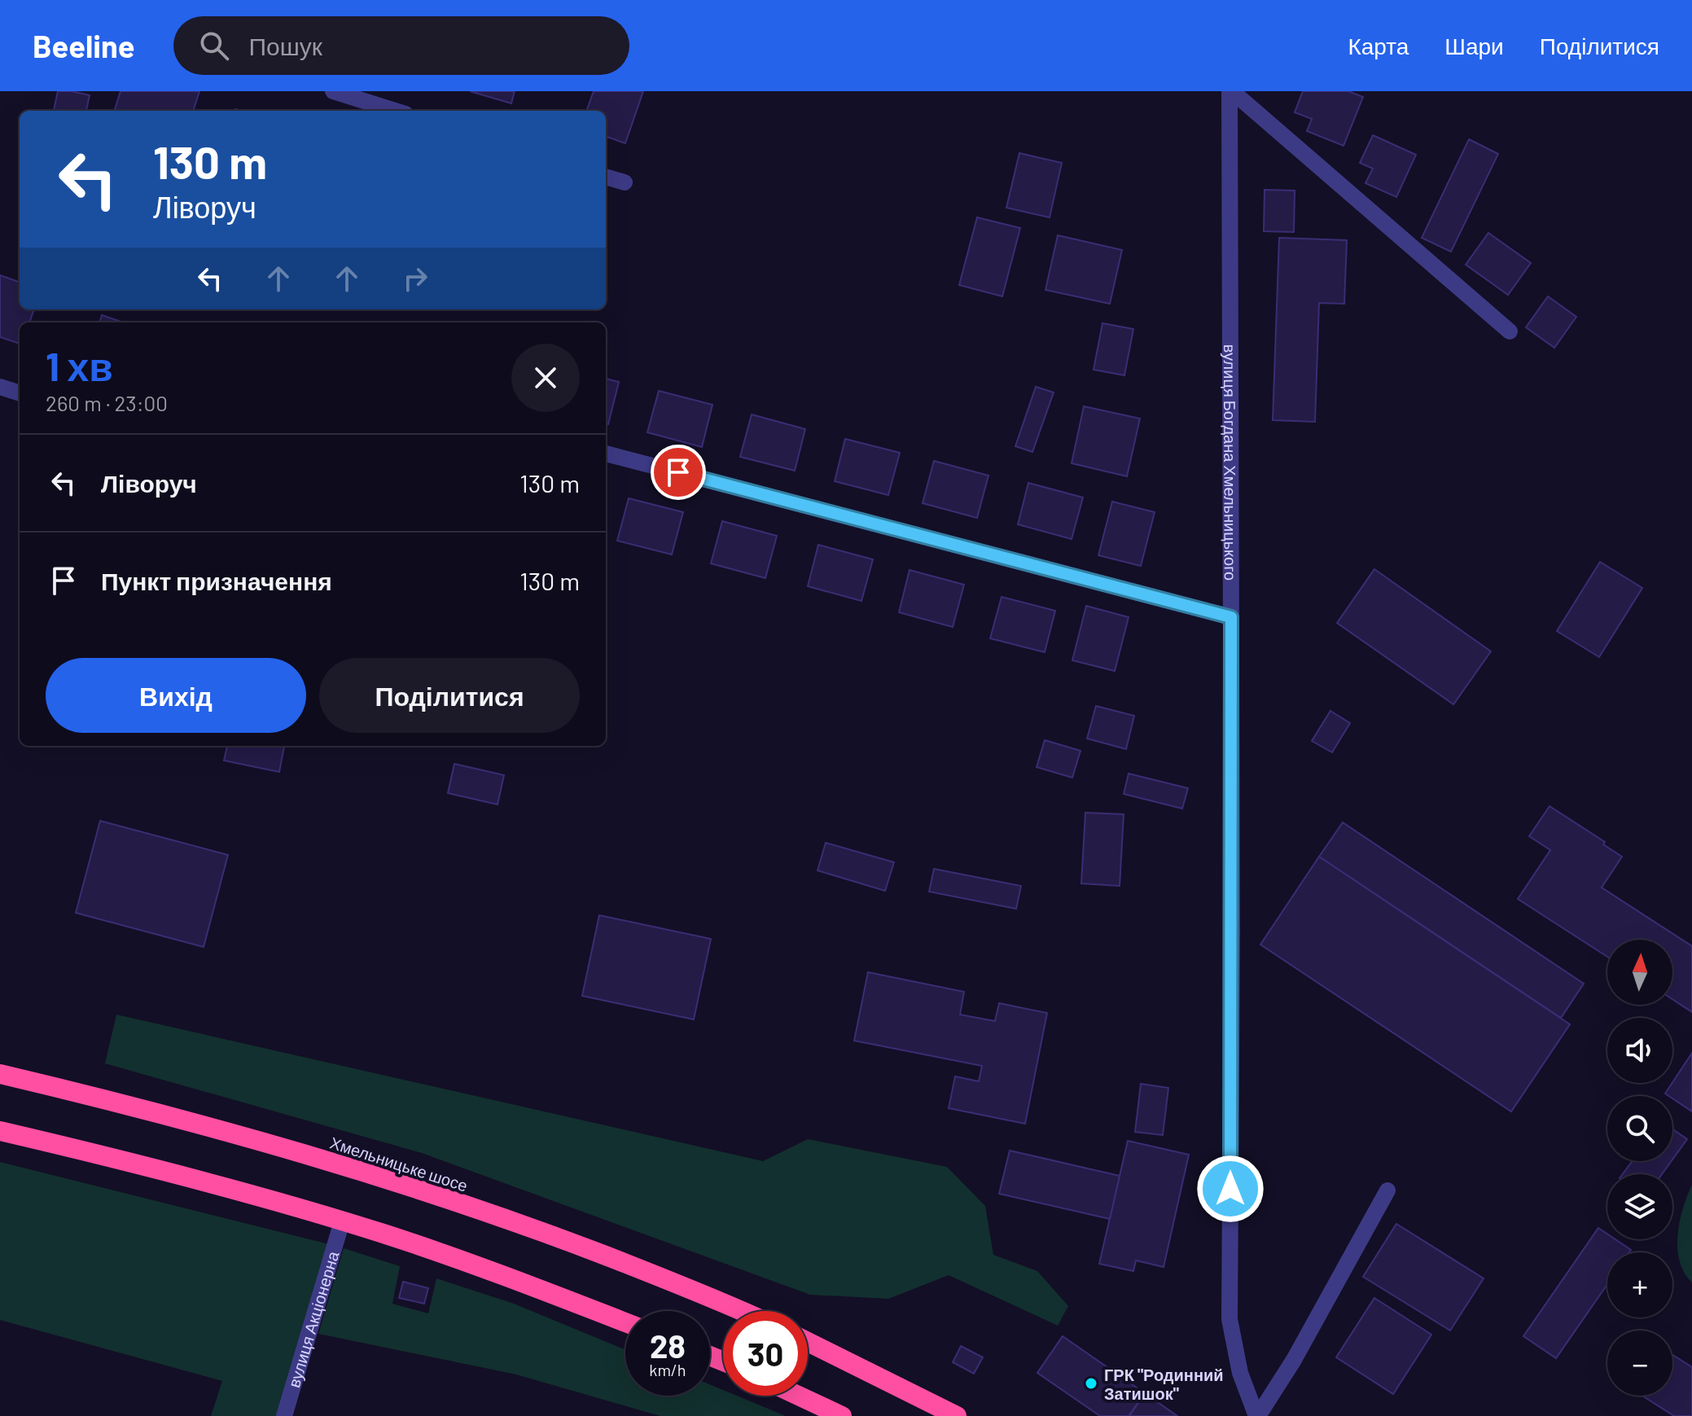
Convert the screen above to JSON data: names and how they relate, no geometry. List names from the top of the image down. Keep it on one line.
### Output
{"streets":{"highway":["Хмельницьке шосе"],"street":["вулиця Богдана Хмельницького","вулиця Акціонерна"]},"places":["ГРК \"Родинний Затишок\""],"north":"top","page":{"header":"Beeline","search":"Пошук","nav":["Карта","Шари","Поділитися"],"turn":["130 m","Ліворуч"],"heading":["1 хв","260 m · 23:00"],"list":[{"name":"Ліворуч","value":"130 m"},{"name":"Пункт призначення","value":"130 m"}],"buttons":["Вихід","Поділитися"],"map_buttons":["+","−"],"speed":"28 km/h","limit":"30"}}
